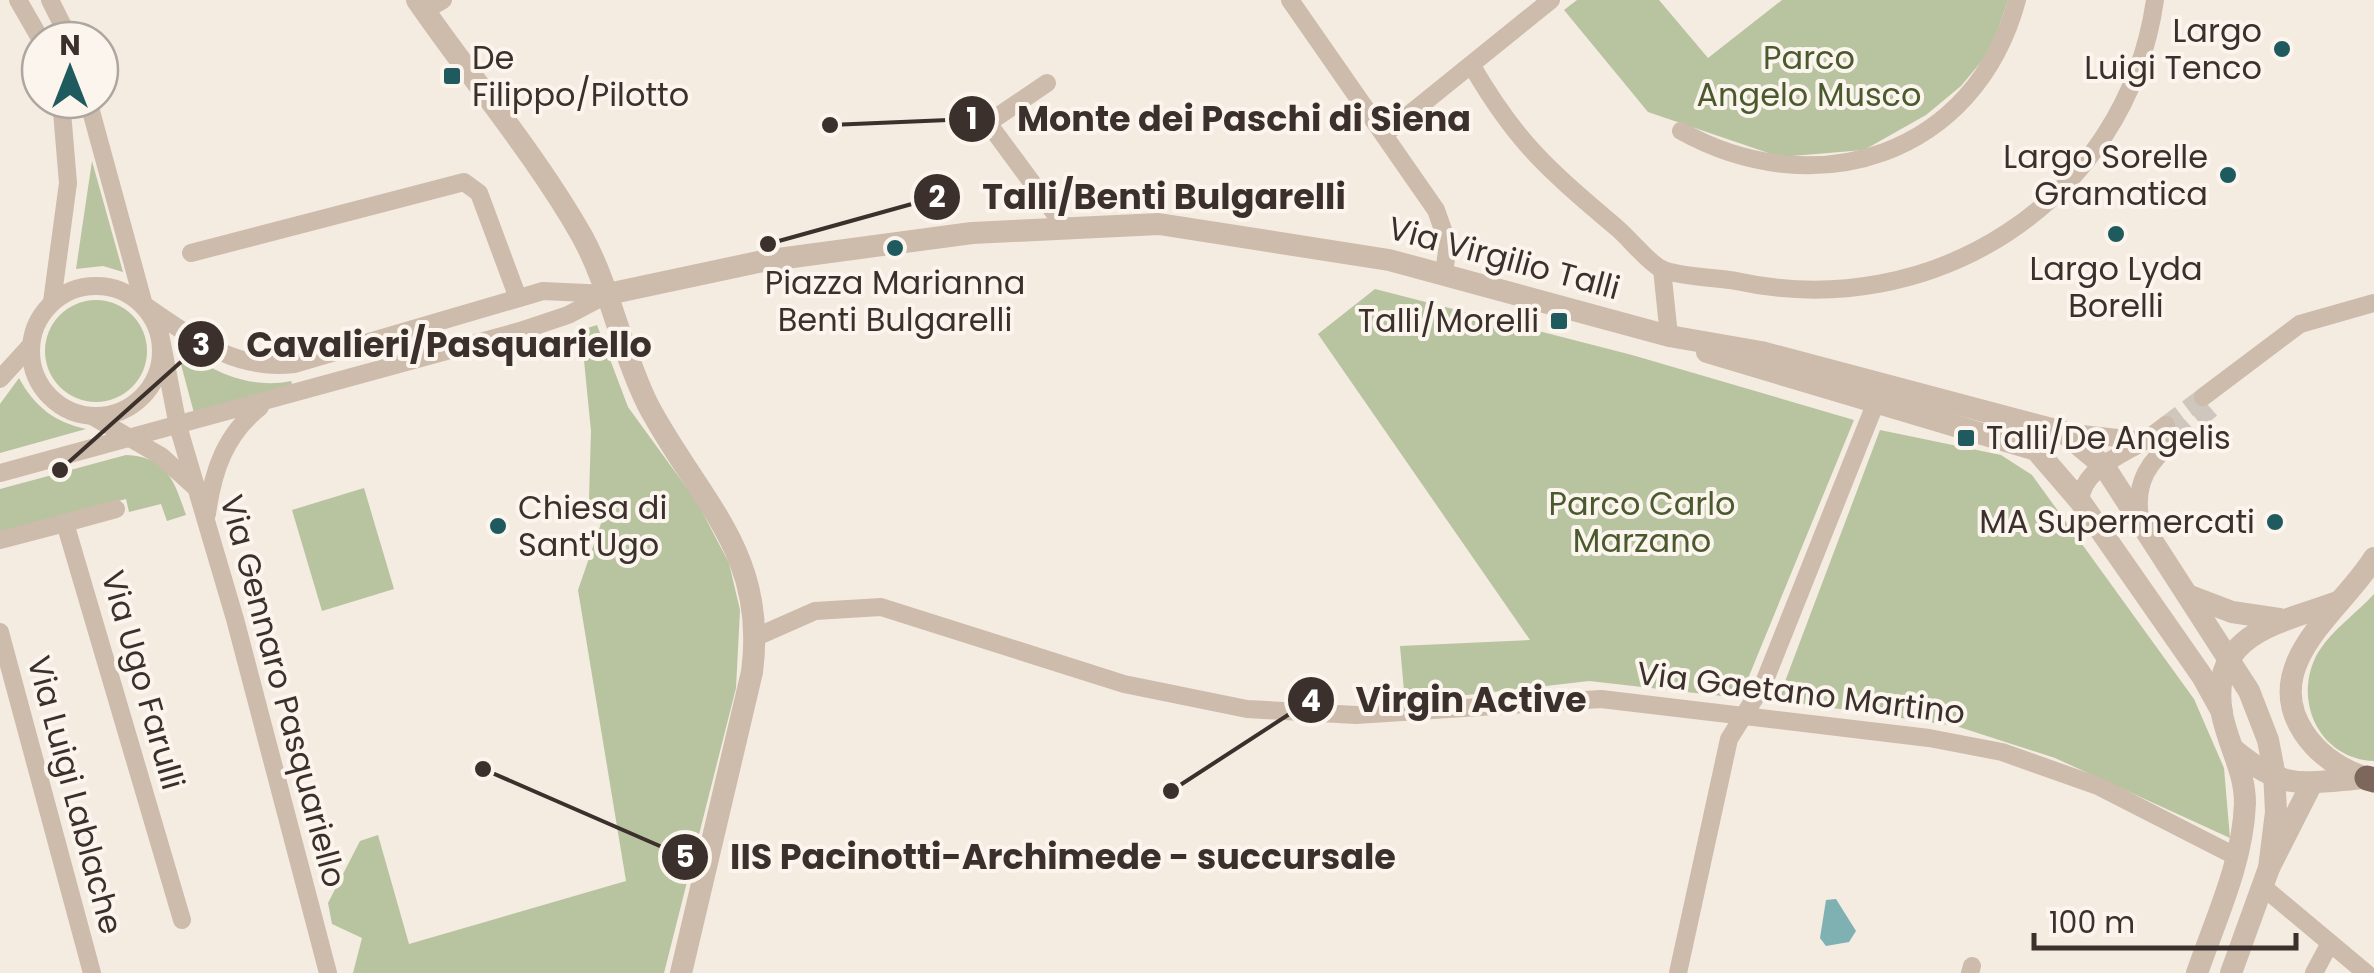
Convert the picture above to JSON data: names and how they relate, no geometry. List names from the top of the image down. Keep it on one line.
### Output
{"streets":{"street":["Via Virgilio Talli","Via Ugo Farulli","Via Gennaro Pasquariello","Via Gaetano Martino","Via Luigi Lablache"]},"parks":["Parco Angelo Musco","Parco Carlo Marzano"],"places":{"other":["Largo Luigi Tenco","Monte dei Paschi di Siena","Largo Sorelle Gramatica","Largo Lyda Borelli","Talli/Benti Bulgarelli","Piazza Marianna Benti Bulgarelli","Cavalieri/Pasquariello","MA Supermercati","Chiesa di Sant'Ugo","IIS Pacinotti-Archimede - succursale","Virgin Active"],"transit":["De Filippo/Pilotto","Talli/Morelli","Talli/De Angelis"]},"scale_bar":"100 m","north":"top"}
